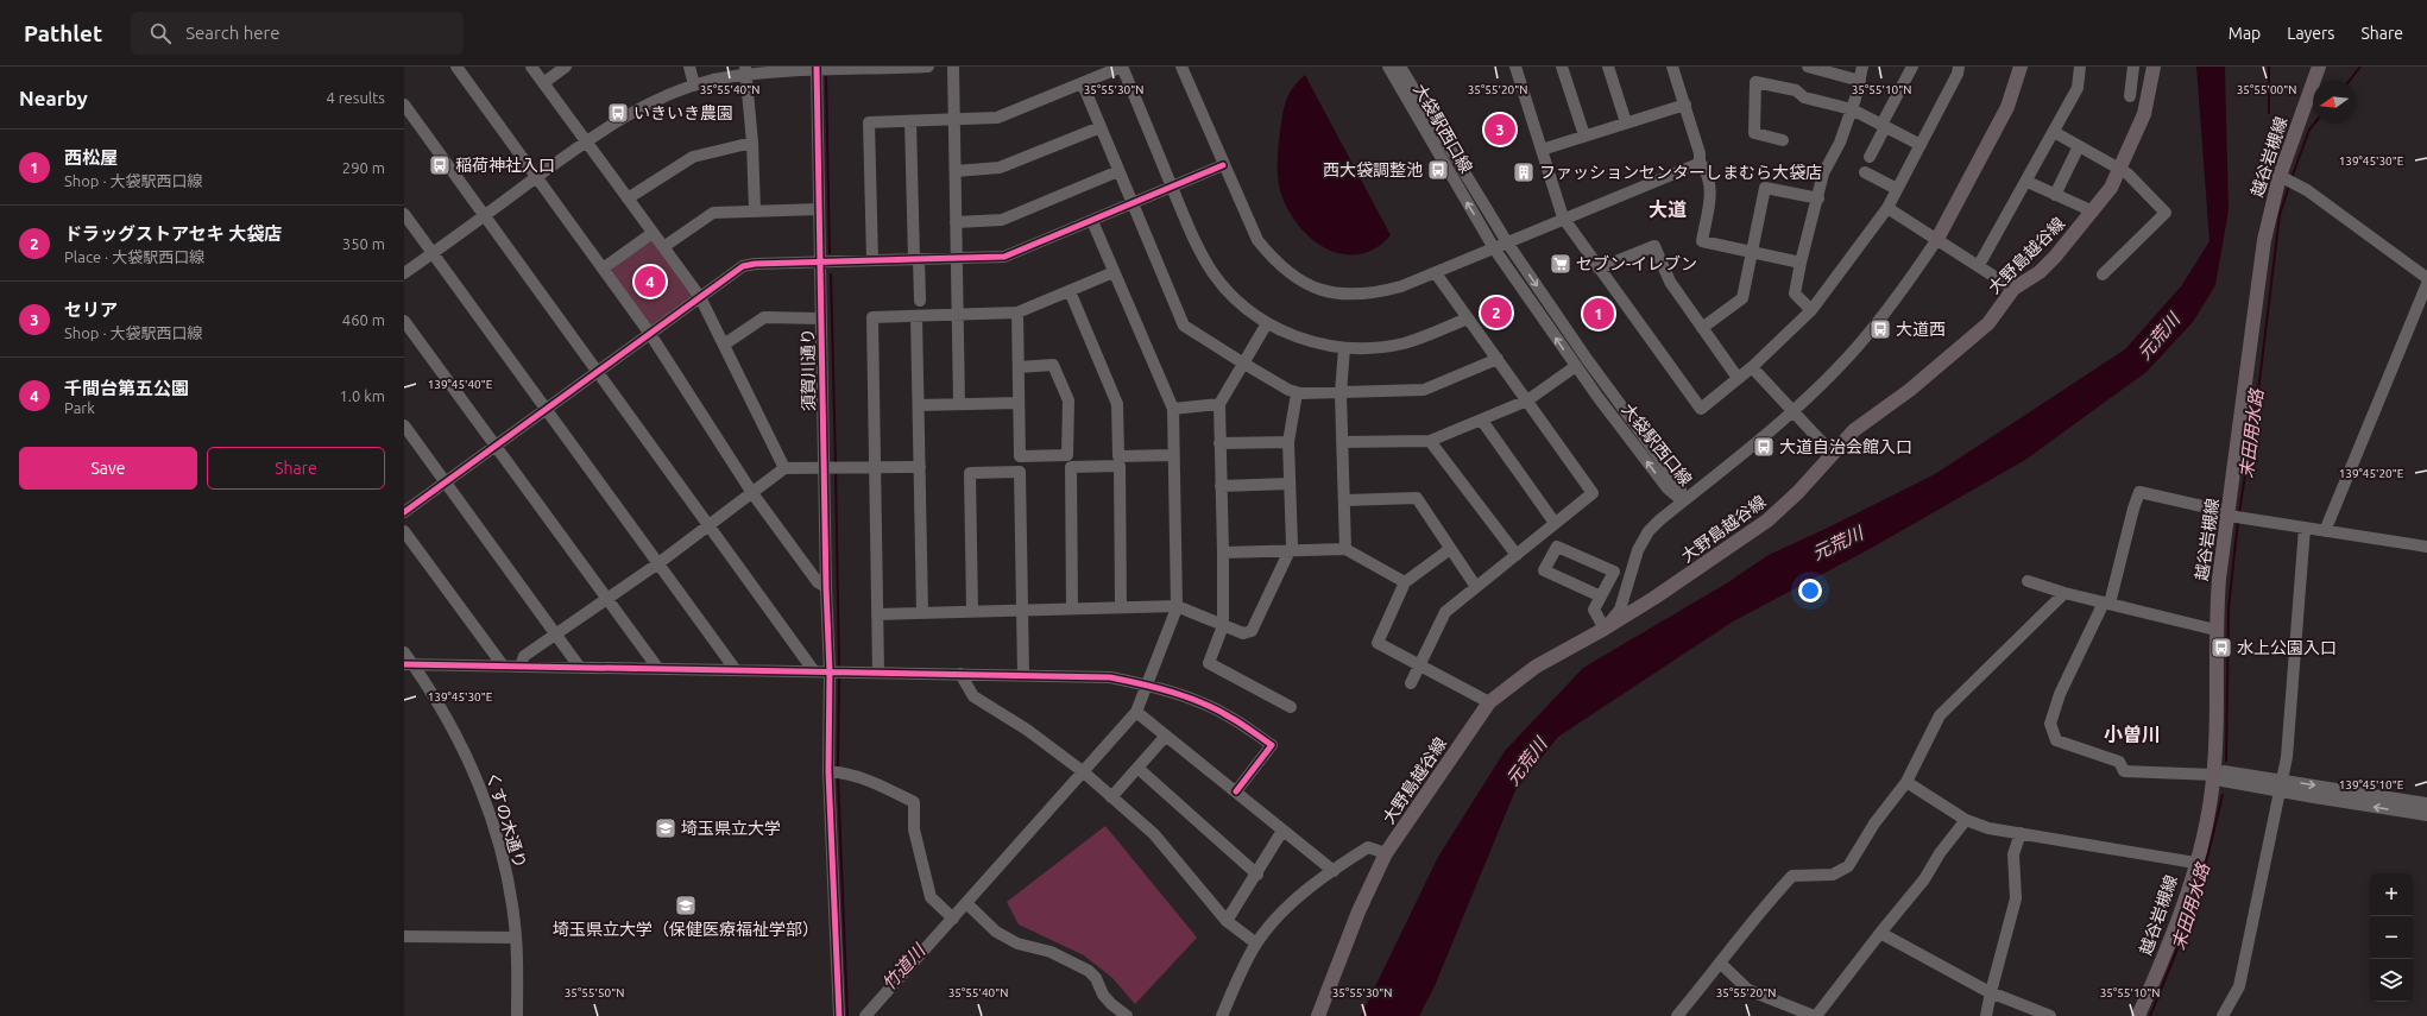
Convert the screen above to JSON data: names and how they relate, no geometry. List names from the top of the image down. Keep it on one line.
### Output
{"streets":{"main road":["越谷岩槻線","大野島越谷線"],"street":["大袋駅西口線","須賀川通り","くすの木通り"]},"districts":["大道","小曽川"],"water":["元荒川","末田用水路","竹道川"],"places":{"bus stop":["いきいき農園","稲荷神社入口","西大袋調整池","大道西","大道自治会館入口","水上公園入口"],"building":["ファッションセンターしまむら大袋店"],"supermarket":["セブン-イレブン"],"school or university":["埼玉県立大学","埼玉県立大学（保健医療福祉学部）"]},"north":"left","page":{"header":"Pathlet","search":"Search here","nav":["Map","Layers","Share"],"heading":["Nearby","4 results"],"pins":["3","4","2","1"],"list":[{"mark":"1","name":"西松屋","note":"Shop · 大袋駅西口線","value":"290 m"},{"mark":"2","name":"ドラッグストアセキ 大袋店","note":"Place · 大袋駅西口線","value":"350 m"},{"mark":"3","name":"セリア","note":"Shop · 大袋駅西口線","value":"460 m"},{"mark":"4","name":"千間台第五公園","note":"Park","value":"1.0 km"}],"buttons":["Save","Share"],"map_buttons":["+","−"]},"coordinates":["35°55'40\"N","35°55'30\"N","35°55'20\"N","35°55'10\"N","35°55'00\"N","139°45'30\"E","139°45'40\"E","139°45'20\"E","139°45'10\"E","35°55'50\"N"]}
